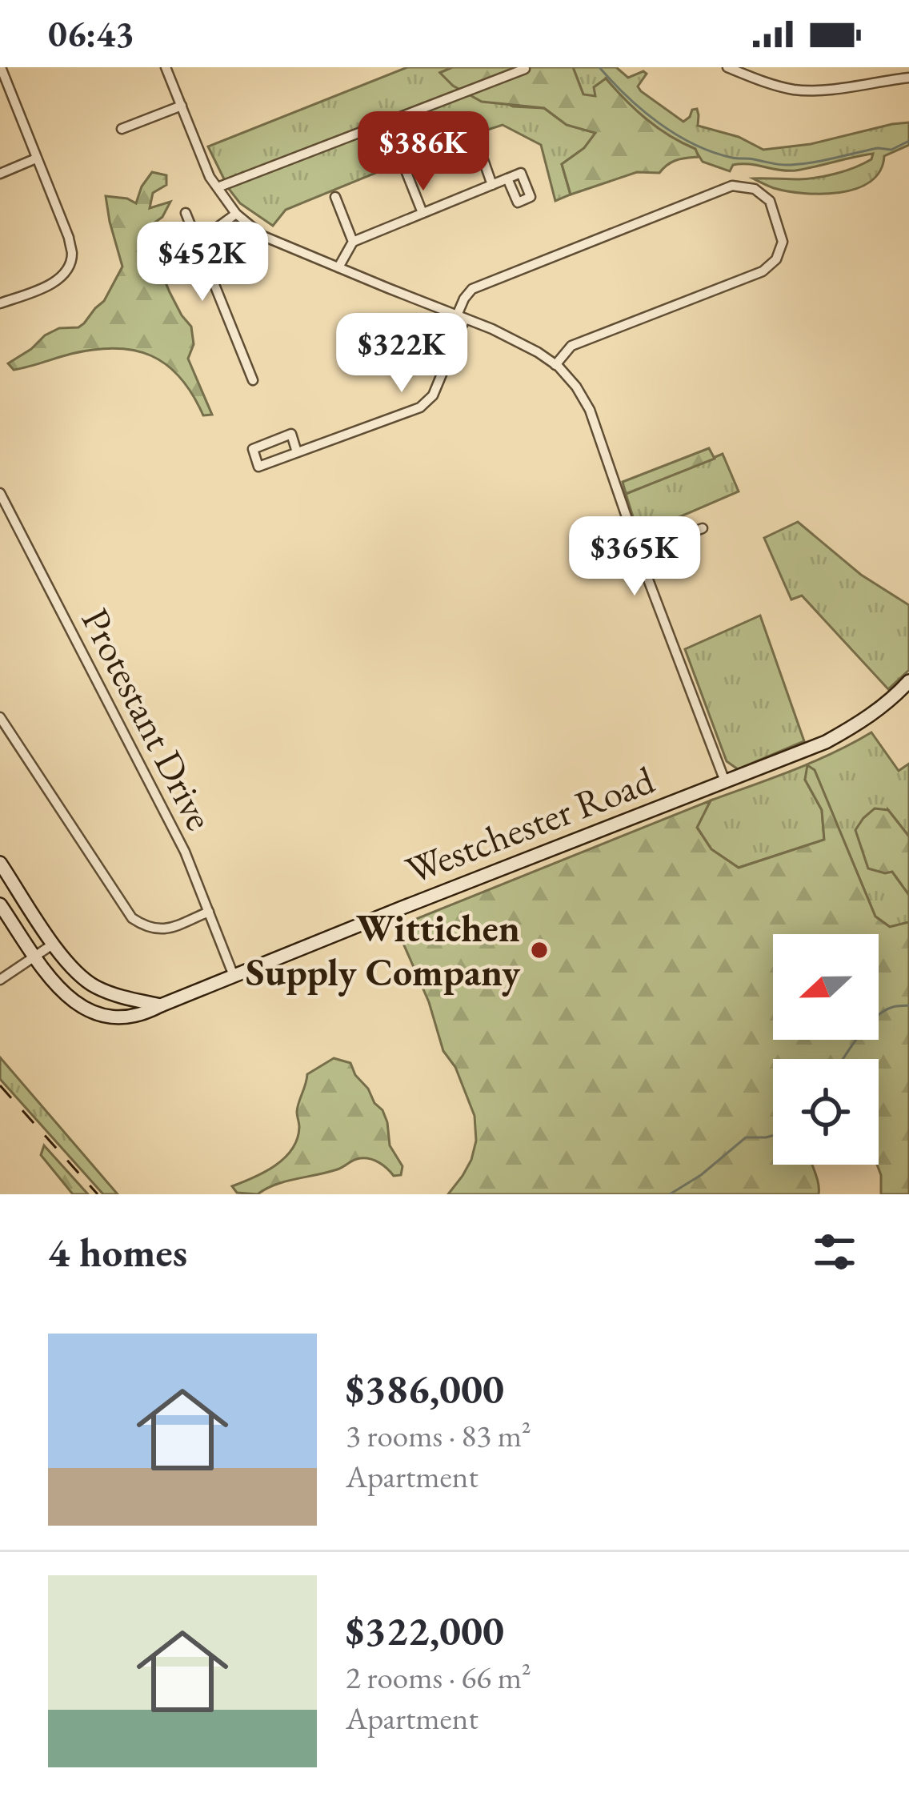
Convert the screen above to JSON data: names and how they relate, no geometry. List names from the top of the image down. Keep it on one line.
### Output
{"streets":{"street":["Protestant Drive","Westchester Road"]},"crossings":[["Protestant Drive","Westchester Road"]],"places":["Wittichen Supply Company"],"north":"left","page":{"status":"06:43","price":["$386K","$452K","$322K","$365K"],"heading":"4 homes","list":[{"name":"$386,000","note":"3 rooms · 83 m² · Apartment"},{"name":"$322,000","note":"2 rooms · 66 m² · Apartment"}]}}
